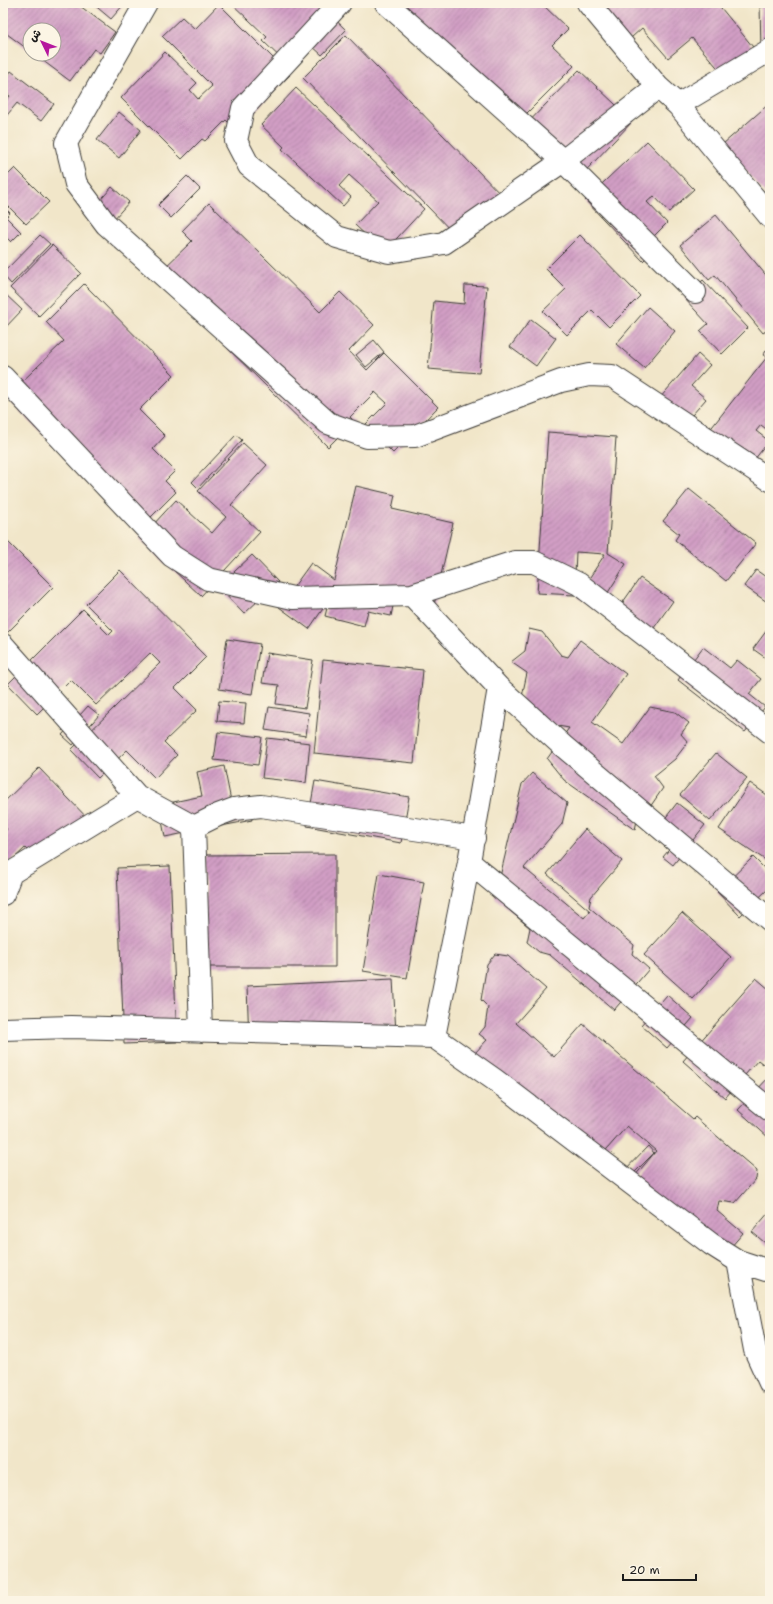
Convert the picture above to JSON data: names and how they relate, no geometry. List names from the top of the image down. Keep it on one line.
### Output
{"scale_bar":"20 m","north":"top left"}
